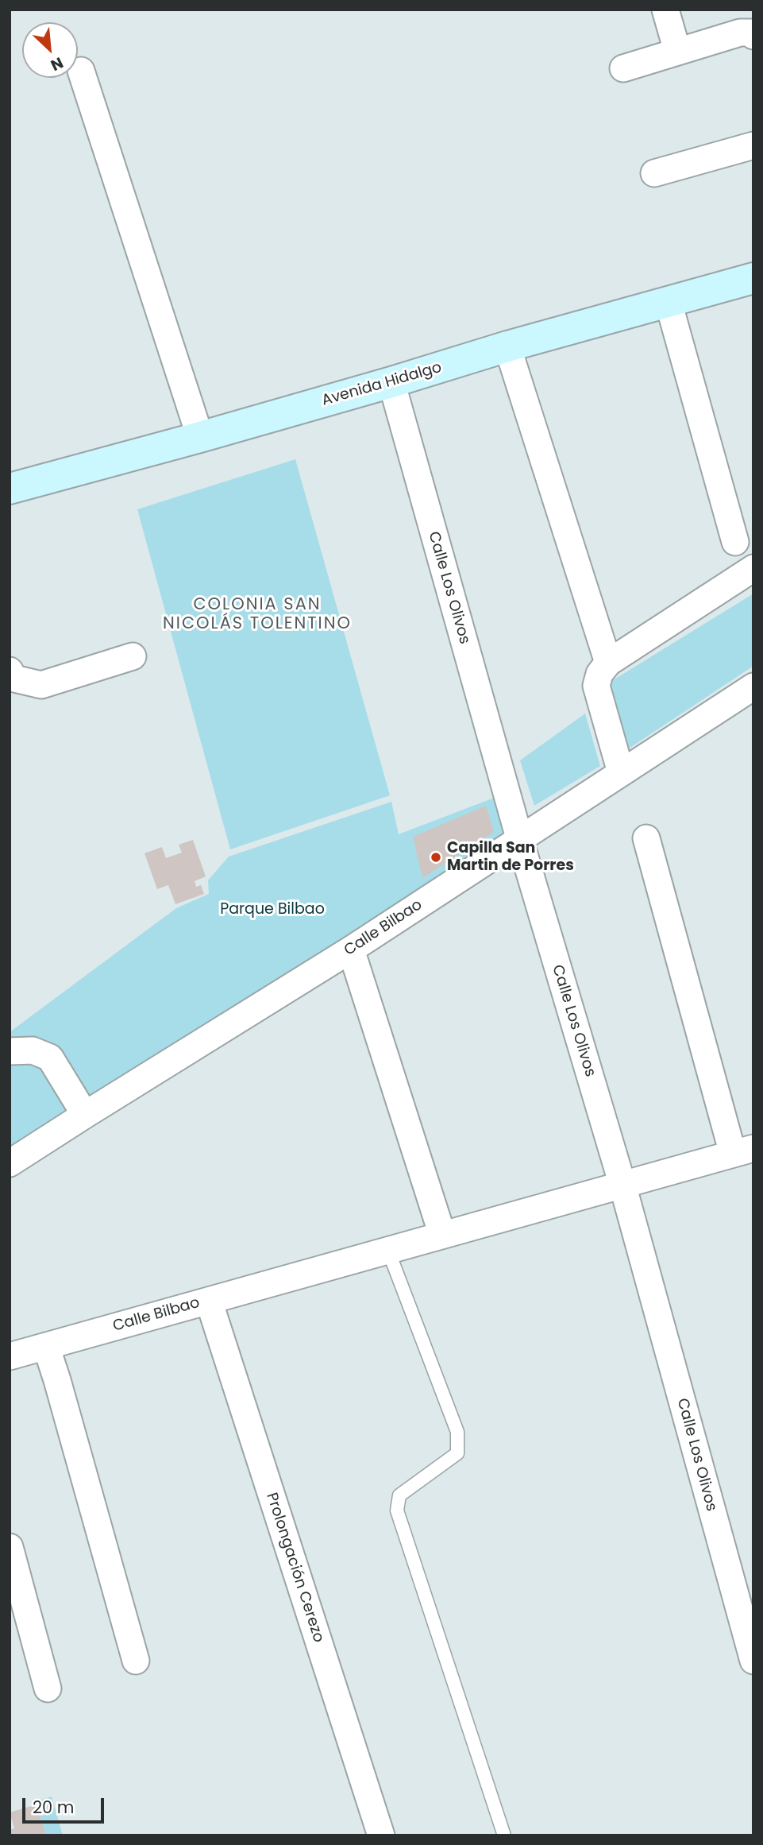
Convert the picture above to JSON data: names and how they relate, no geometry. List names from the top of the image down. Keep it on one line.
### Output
{"streets":{"street":["Avenida Hidalgo","Calle Los Olivos","Calle Bilbao","Prolongación Cerezo"]},"crossings":[["Avenida Hidalgo","Calle Los Olivos"],["Calle Los Olivos","Calle Bilbao"],["Calle Bilbao","Prolongación Cerezo"]],"districts":["COLONIA SAN NICOLÁS TOLENTINO"],"parks":["Parque Bilbao"],"places":["Capilla San Martin de Porres"],"scale_bar":"20 m","north":"bottom right"}
